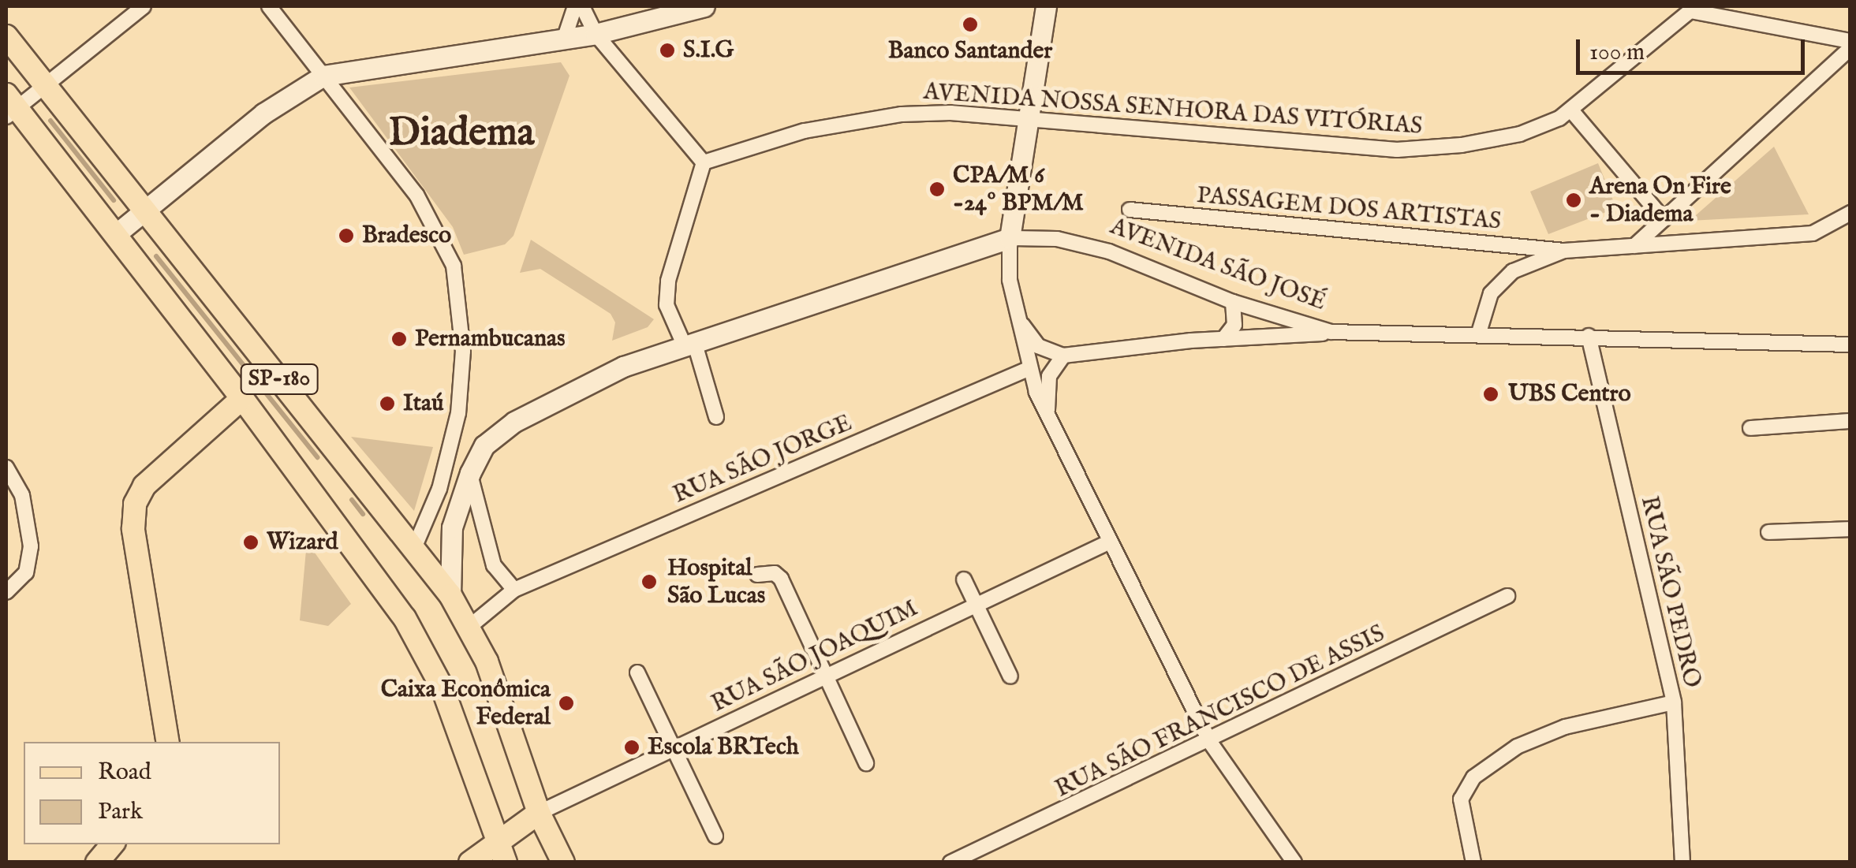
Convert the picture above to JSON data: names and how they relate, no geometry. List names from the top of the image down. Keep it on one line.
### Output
{"streets":{"main road":["AVENIDA SÃO JOSÉ","SP-180"],"street":["AVENIDA NOSSA SENHORA DAS VITÓRIAS","PASSAGEM DOS ARTISTAS","RUA SÃO JORGE","RUA SÃO PEDRO","RUA SÃO JOAQUIM","RUA SÃO FRANCISCO DE ASSIS"]},"crossings":[["AVENIDA SÃO JOSÉ","SP-180"],["AVENIDA SÃO JOSÉ","RUA SÃO PEDRO"],["SP-180","RUA SÃO JORGE"],["SP-180","RUA SÃO JOAQUIM"]],"districts":["Diadema"],"places":["Banco Santander","S.I.G","CPA/M 6 -24º BPM/M","Arena On Fire - Diadema","Bradesco","Pernambucanas","UBS Centro","Itaú","Wizard","Hospital São Lucas","Caixa Econômica Federal","Escola BRTech"],"legend":["Road","Park"],"scale_bar":"100 m"}
